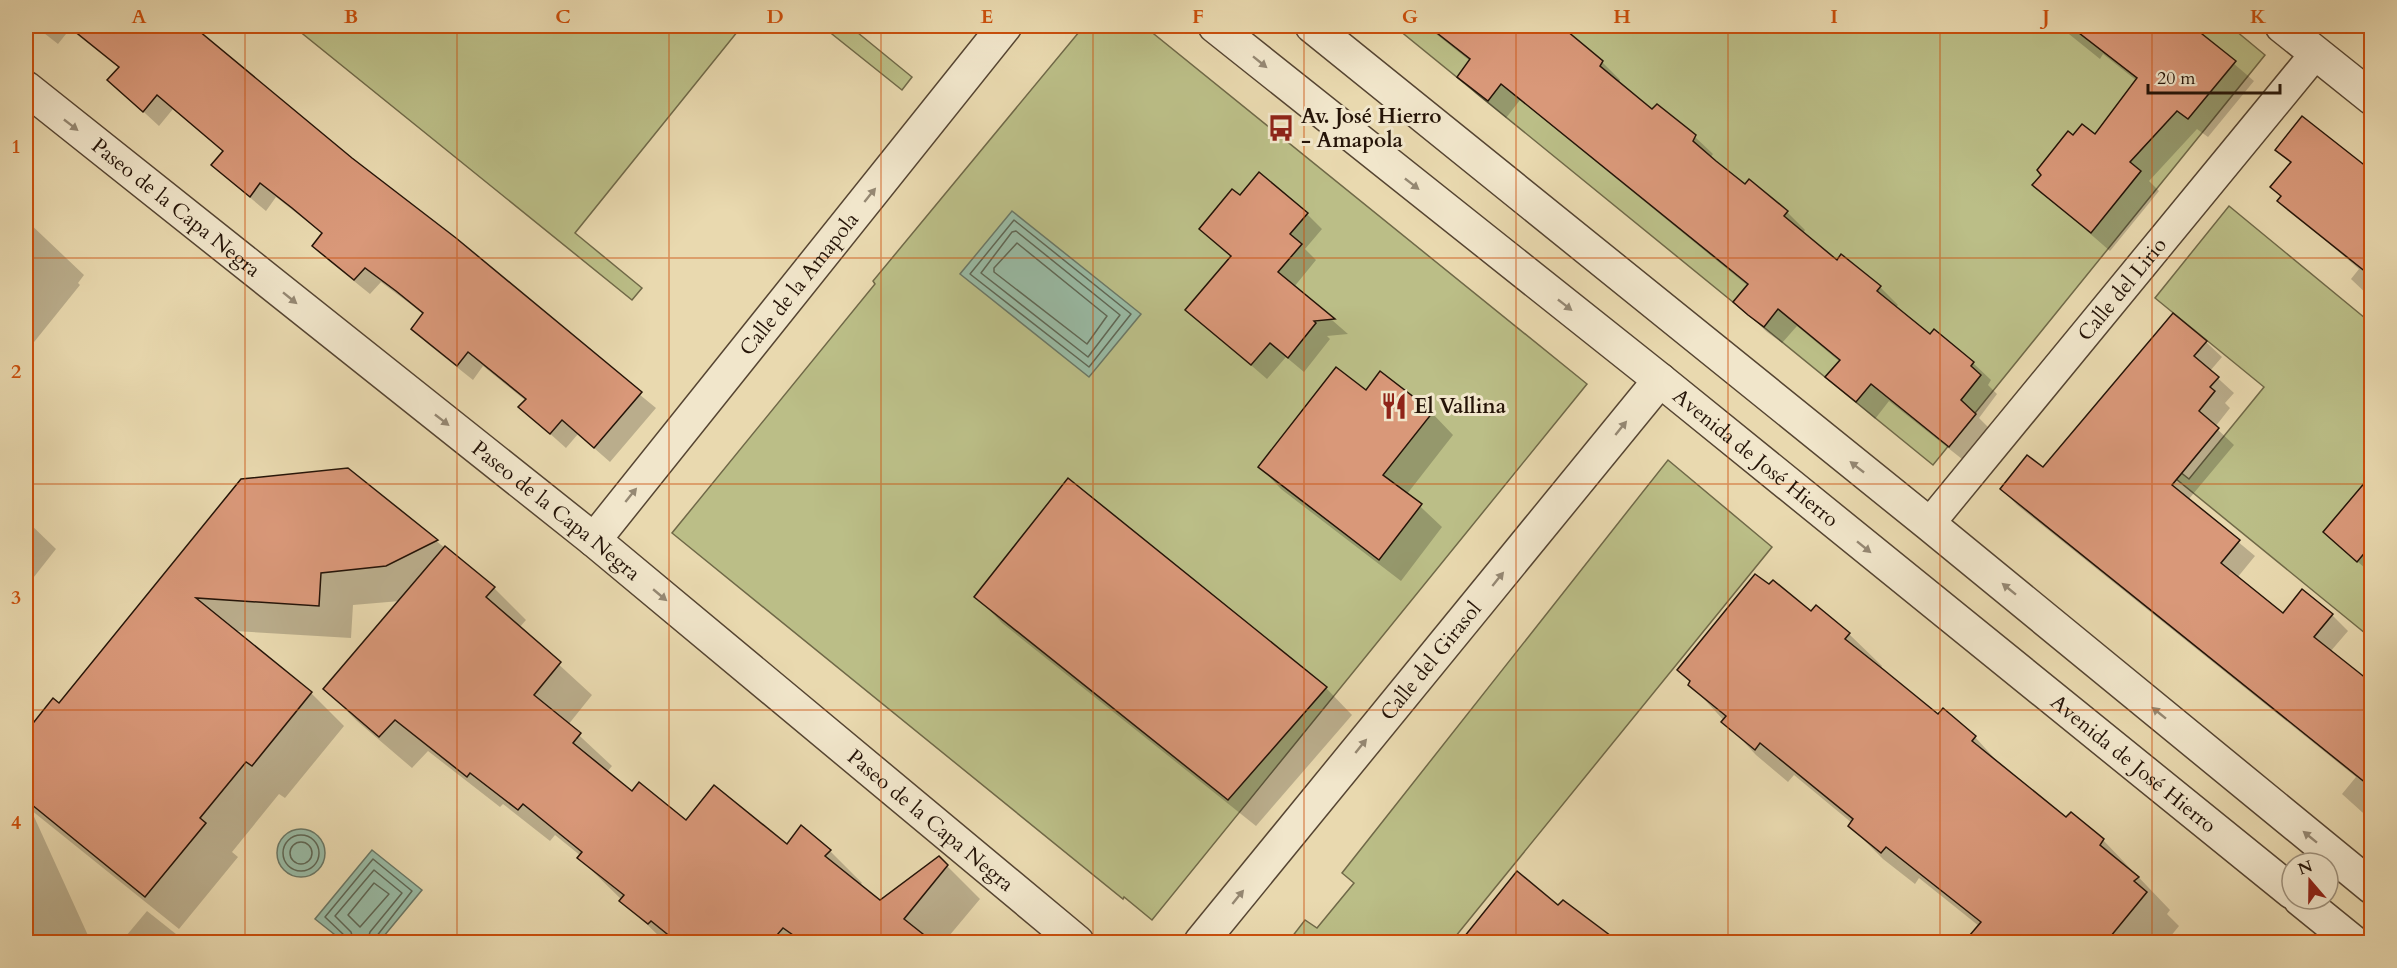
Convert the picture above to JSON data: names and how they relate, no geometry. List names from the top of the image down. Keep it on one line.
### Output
{"streets":{"street":["Paseo de la Capa Negra","Calle de la Amapola","Calle del Lirio","Avenida de José Hierro","Calle del Girasol"]},"crossings":[["Paseo de la Capa Negra","Calle de la Amapola"],["Avenida de José Hierro","Calle del Girasol"]],"one_way":["Paseo de la Capa Negra","Calle de la Amapola","Calle del Girasol"],"places":{"bus stop":["Av. José Hierro - Amapola"],"restaurant":["El Vallina"]},"scale_bar":"20 m","north":"top","grid":{"columns":["A","B","C","D","E","F","G","H","I","J","K"],"rows":["1","2","3","4"]}}
